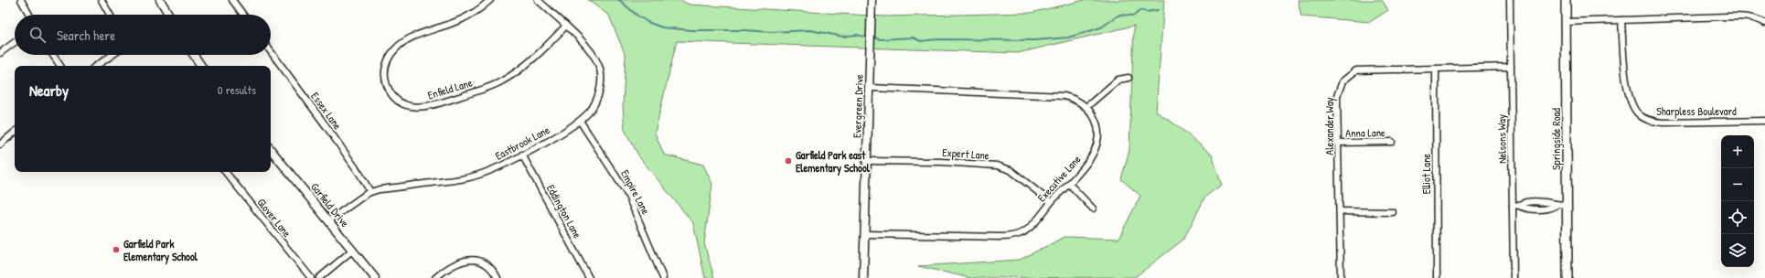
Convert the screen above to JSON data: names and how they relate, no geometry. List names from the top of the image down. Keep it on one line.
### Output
{"streets":{"main road":["Springside Road"],"street":["Enfield Lane","Evergreen Drive","Essex Lane","Sharpless Boulevard","Alexander Way","Anna Lane","Nelsons Way","Eastbrook Lane","Expert Lane","Elliot Lane","Executive Lane","Empire Lane","Garfield Drive","Eddington Lane","Glover Lane"]},"crossings":[["Enfield Lane","Eastbrook Lane"],["Evergreen Drive","Expert Lane"],["Evergreen Drive","Executive Lane"],["Essex Lane","Eastbrook Lane"],["Alexander Way","Anna Lane"],["Alexander Way","Nelsons Way"],["Alexander Way","Elliot Lane"],["Eastbrook Lane","Empire Lane"],["Eastbrook Lane","Garfield Drive"],["Eastbrook Lane","Eddington Lane"],["Expert Lane","Executive Lane"]],"places":["Garfield Park east Elementary School","Garfield Park Elementary School"],"page":{"search":"Search here","heading":["Nearby","0 results"],"map_buttons":["+","−"]}}
